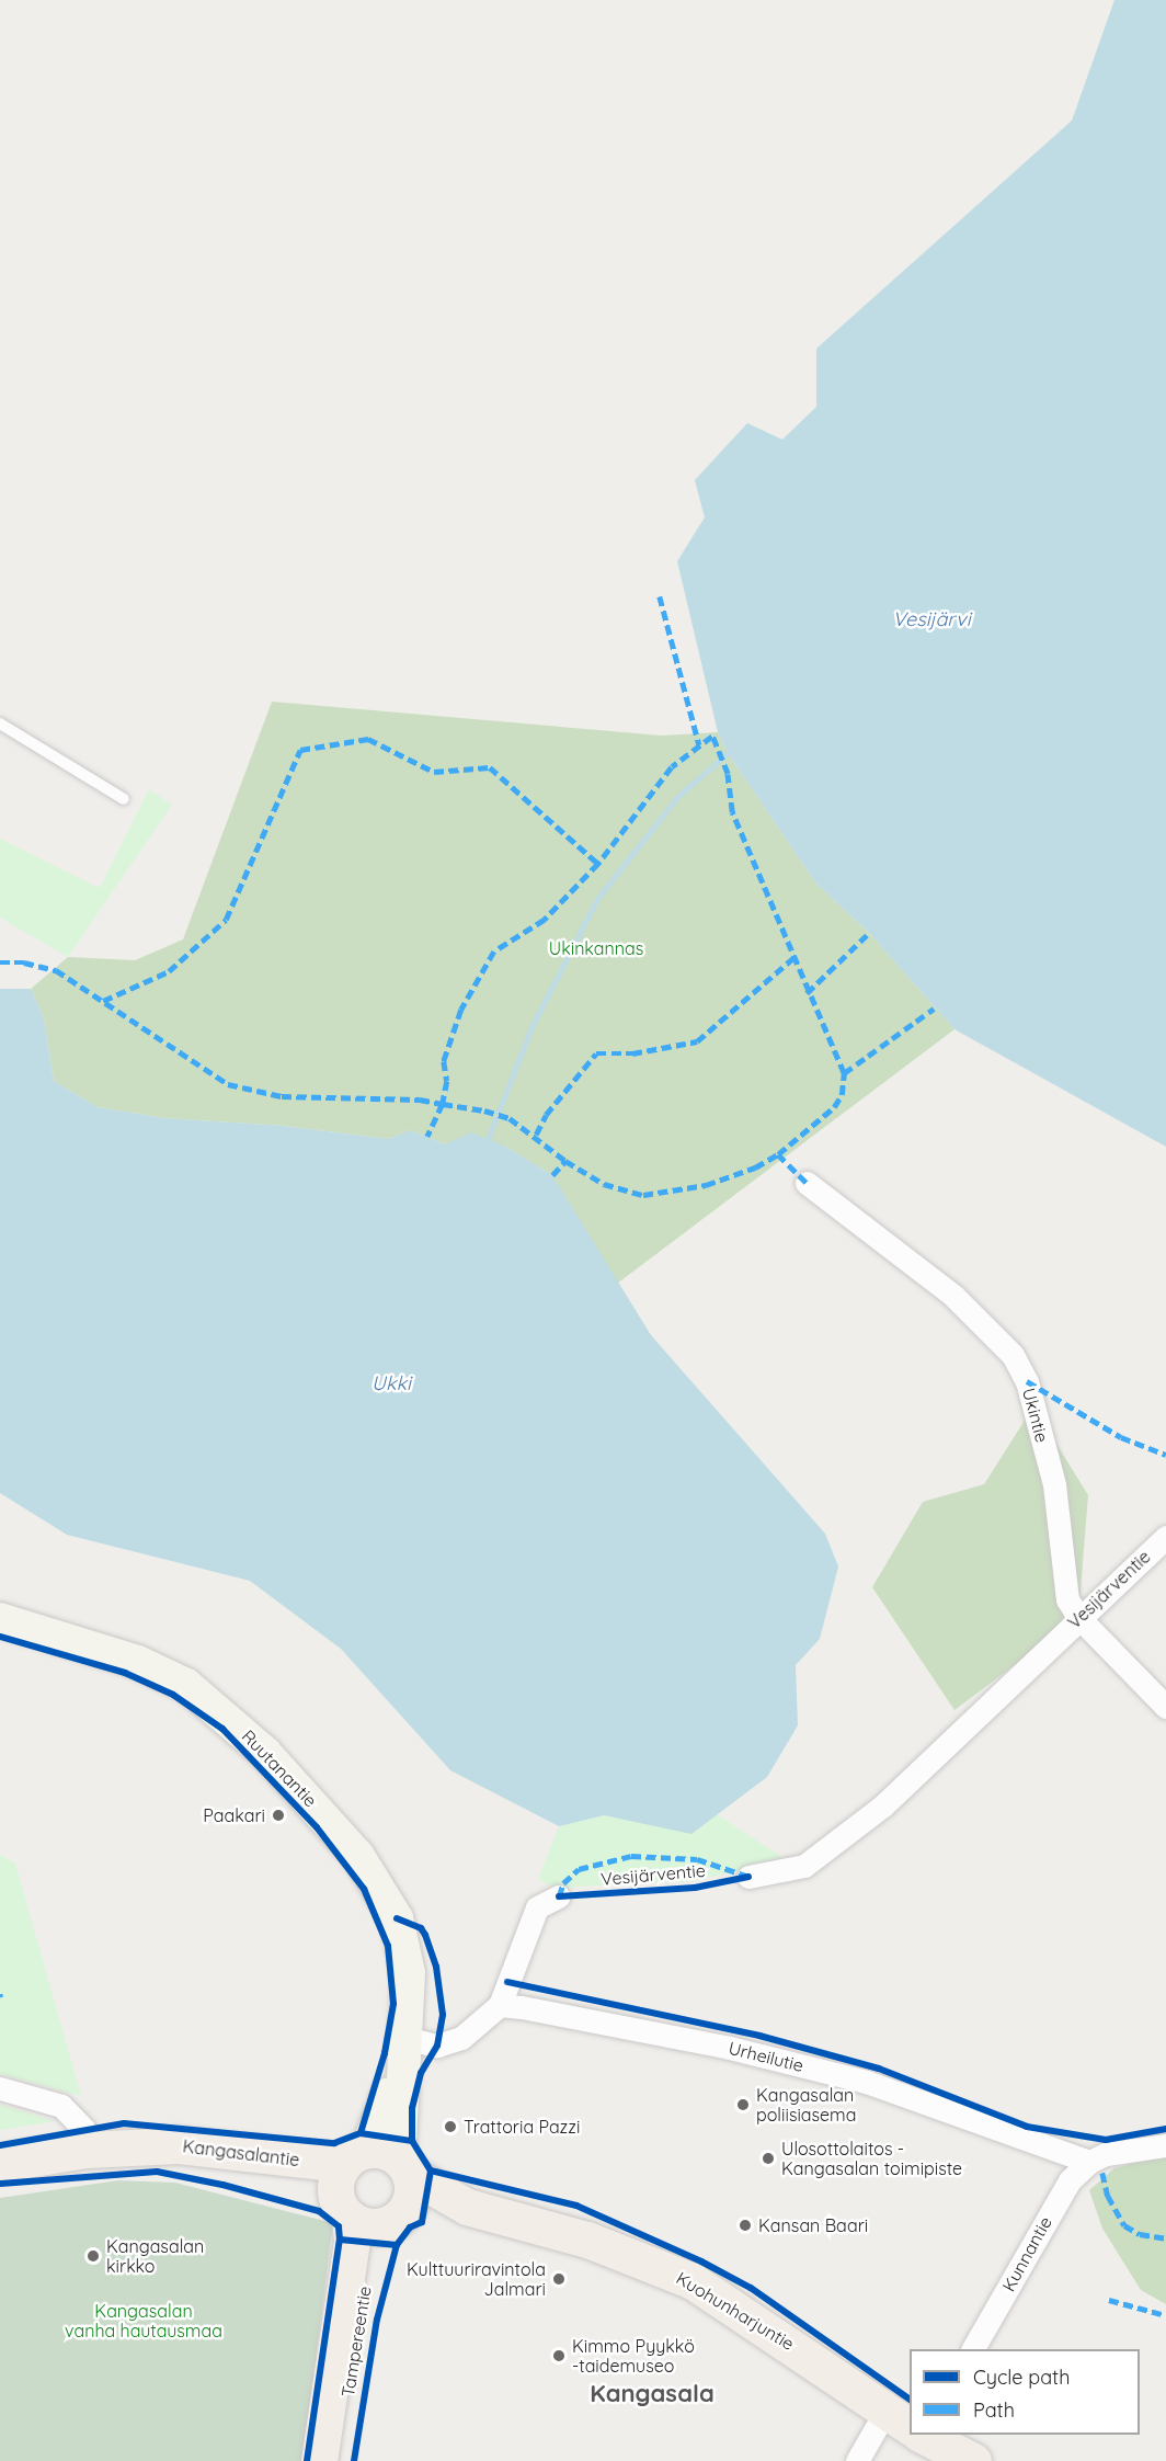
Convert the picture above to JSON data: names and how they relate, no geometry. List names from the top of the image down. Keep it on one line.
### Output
{"streets":{"main road":["Ruutanantie","Kangasalantie","Kuohunharjuntie","Tampereentie"],"street":["Ukintie","Vesijärventie","Urheilutie","Kunnantie"]},"crossings":[["Ukintie","Vesijärventie"],["Ruutanantie","Tampereentie"],["Urheilutie","Kunnantie"],["Kangasalantie","Kuohunharjuntie"],["Kangasalantie","Tampereentie"],["Kuohunharjuntie","Tampereentie"]],"districts":["Kangasala"],"water":["Vesijärvi","Ukki"],"parks":["Ukinkannas","Kangasalan vanha hautausmaa"],"places":["Paakari","Kangasalan poliisiasema","Trattoria Pazzi","Ulosottolaitos - Kangasalan toimipiste","Kansan Baari","Kangasalan kirkko","Kulttuuriravintola Jalmari","Kimmo Pyykkö -taidemuseo"],"legend":["Cycle path","Path"]}
